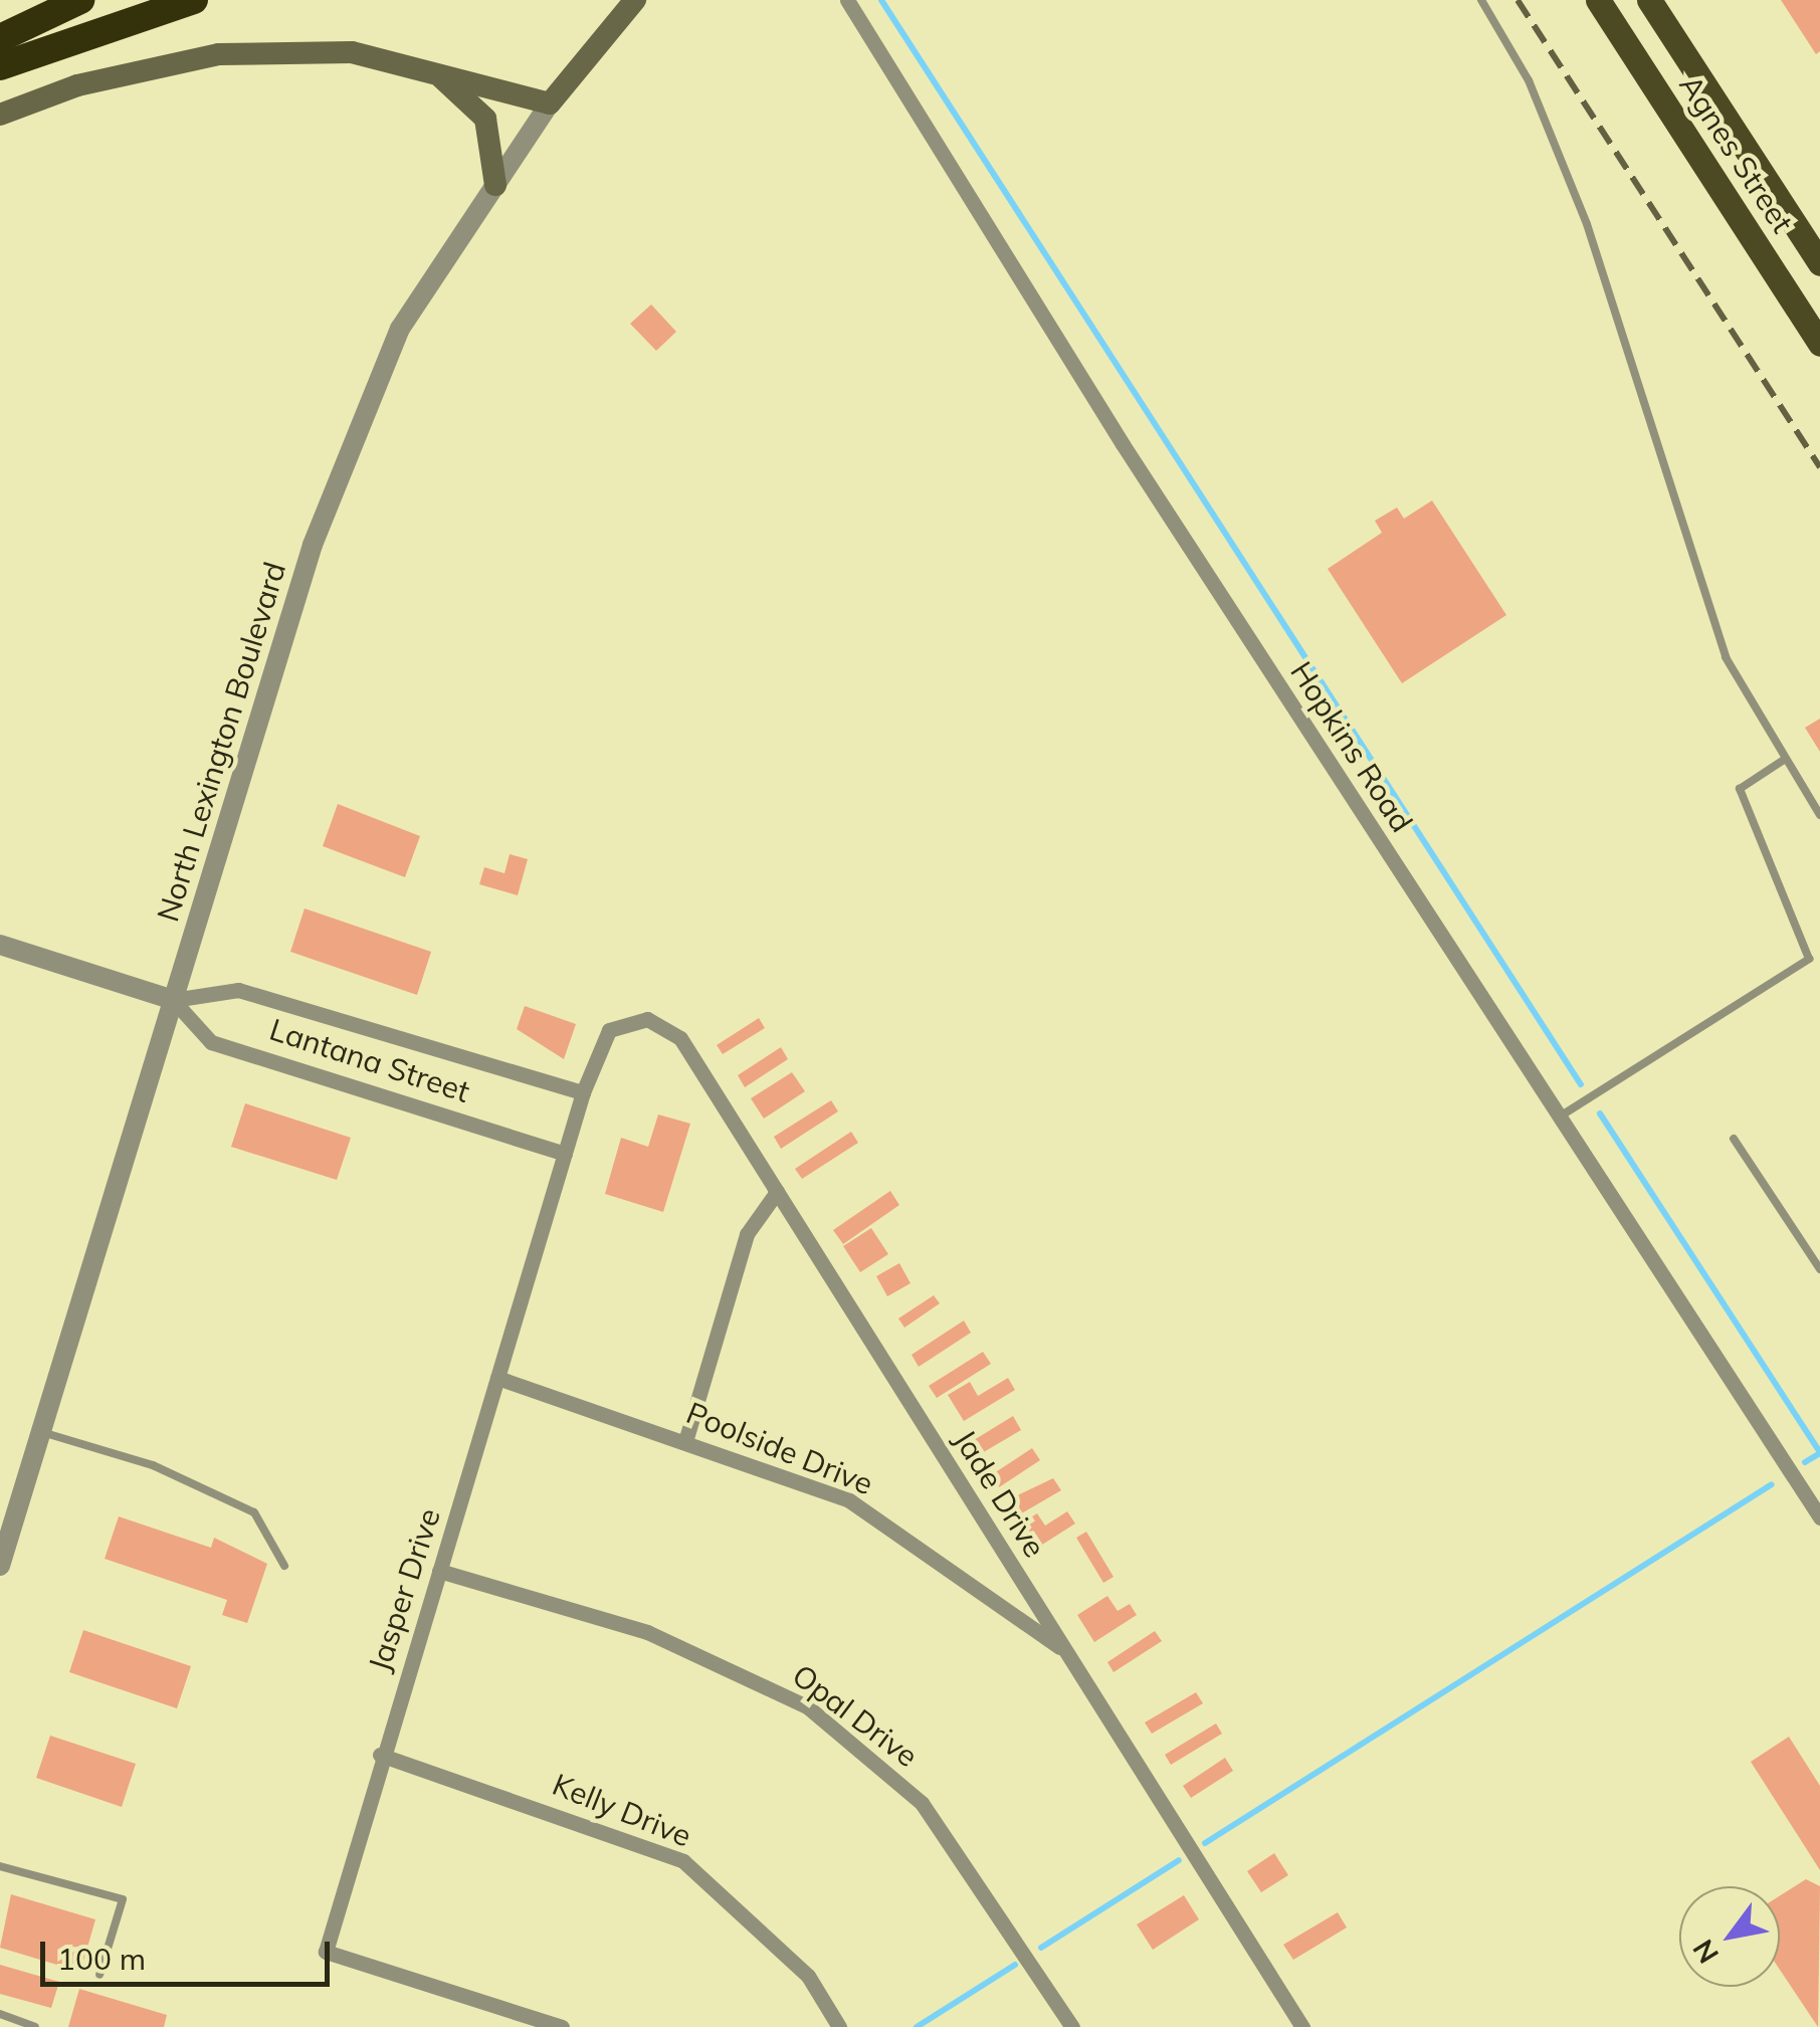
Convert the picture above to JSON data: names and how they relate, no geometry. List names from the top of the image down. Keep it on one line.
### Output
{"streets":{"main road":["Agnes Street","North Lexington Boulevard"],"street":["Hopkins Road","Lantana Street","Poolside Drive","Jade Drive","Jasper Drive","Opal Drive","Kelly Drive"]},"crossings":[["North Lexington Boulevard","Lantana Street"],["Lantana Street","Jasper Drive"],["Poolside Drive","Jade Drive"],["Poolside Drive","Jasper Drive"],["Jade Drive","Jasper Drive"],["Jasper Drive","Opal Drive"],["Jasper Drive","Kelly Drive"]],"scale_bar":"100 m","north":"bottom left"}
